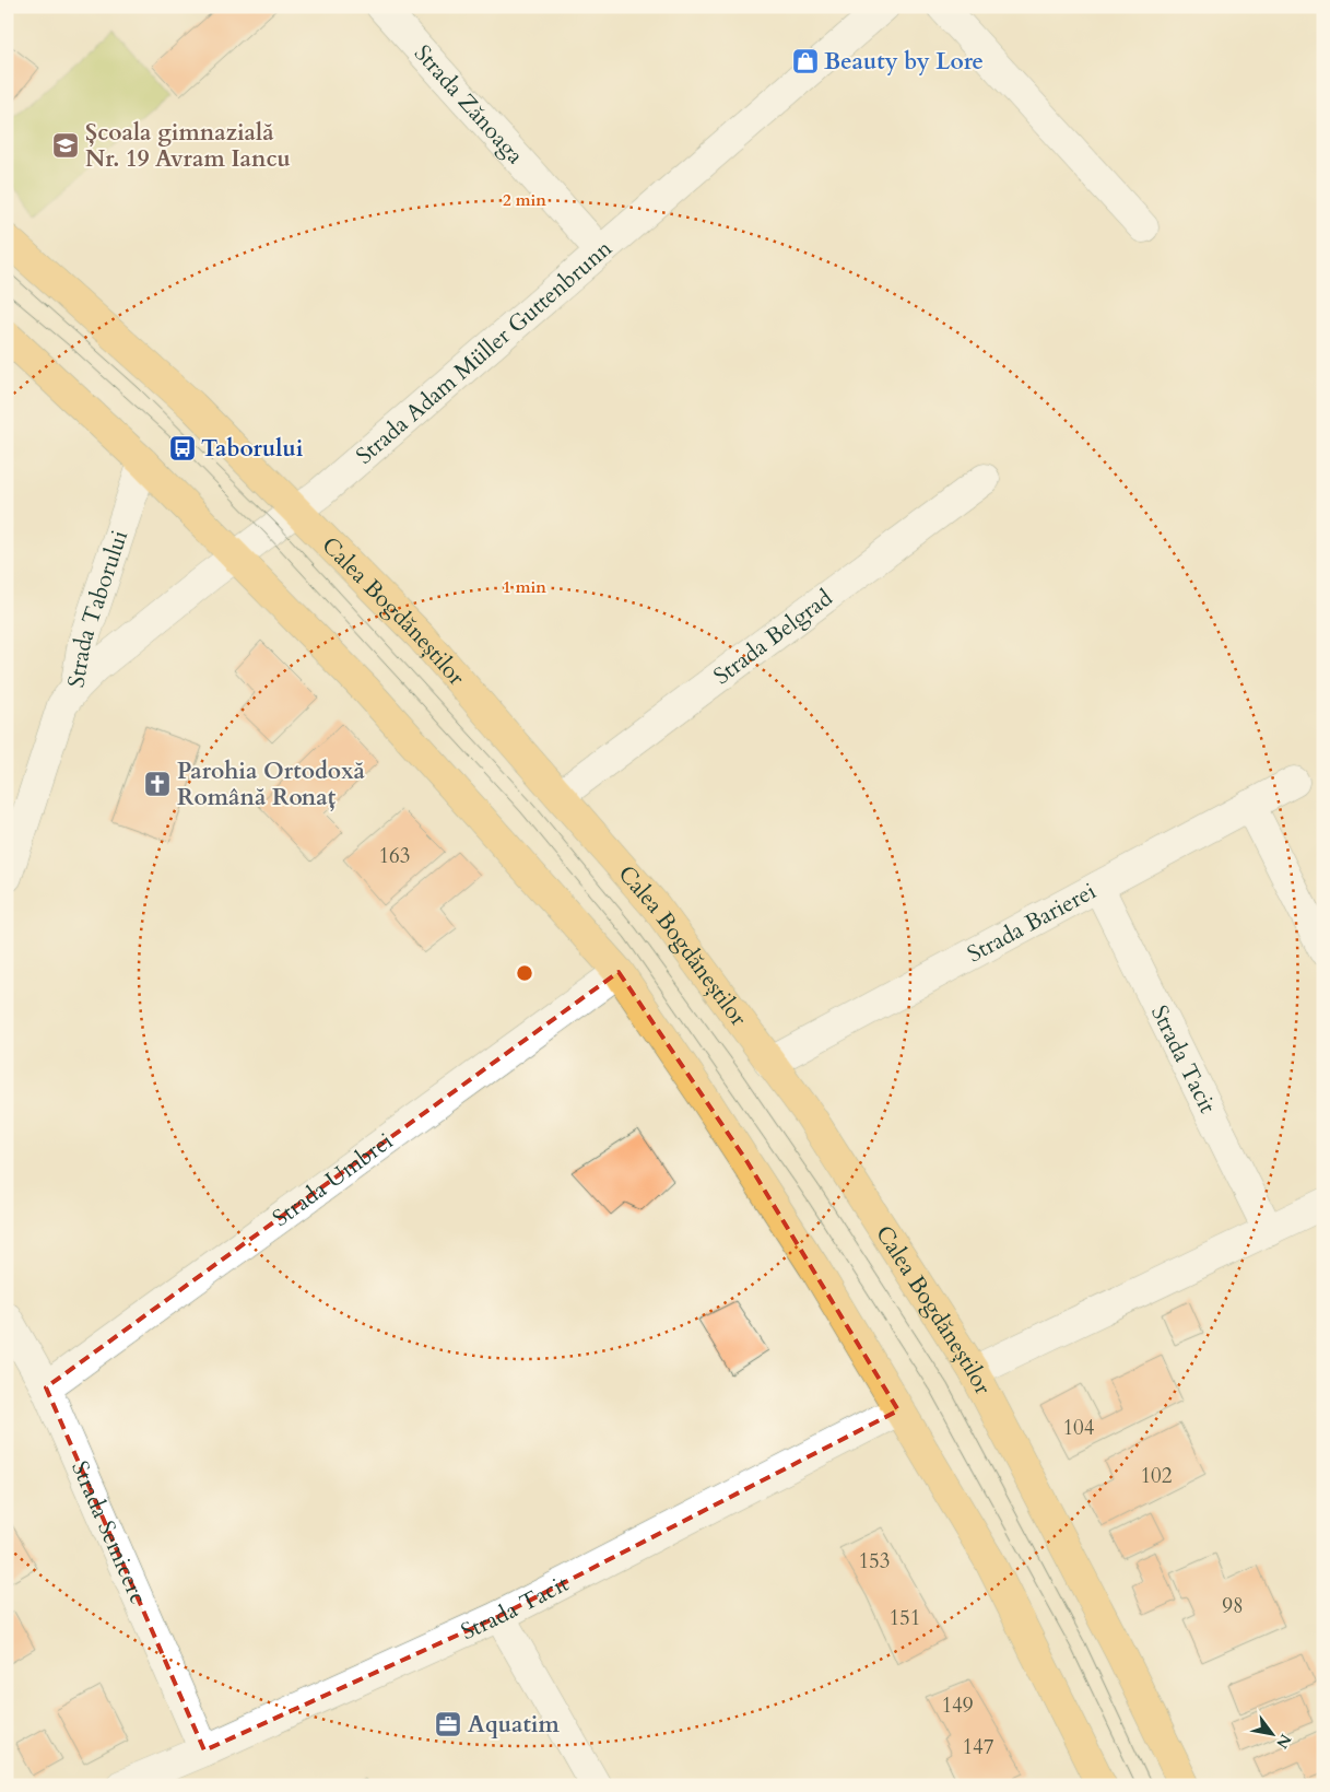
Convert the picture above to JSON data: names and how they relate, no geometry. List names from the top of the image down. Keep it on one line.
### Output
{"streets":{"main road":["Calea Bogdăneștilor"],"street":["Strada Zănoaga","Strada Adam Müller Guttenbrunn","Strada Taborului","Strada Belgrad","Strada Barierei","Strada Tacit","Strada Umbrei","Strada Semicerc"]},"crossings":[["Strada Zănoaga","Strada Adam Müller Guttenbrunn"],["Strada Adam Müller Guttenbrunn","Strada Taborului"],["Strada Adam Müller Guttenbrunn","Calea Bogdăneștilor"],["Calea Bogdăneștilor","Strada Belgrad"],["Calea Bogdăneștilor","Strada Barierei"],["Strada Barierei","Strada Tacit"],["Strada Tacit","Strada Semicerc"],["Strada Umbrei","Strada Semicerc"]],"places":{"shop":["Beauty by Lore"],"school or university":["Școala gimnazială Nr. 19 Avram Iancu"],"bus stop":["Taborului"],"church":["Parohia Ortodoxă Română Ronaț"],"office":["Aquatim"]},"house_numbers":["163","104","102","153","98","151","149","147"],"north":"bottom right","rings":["2 min","1 min"]}
